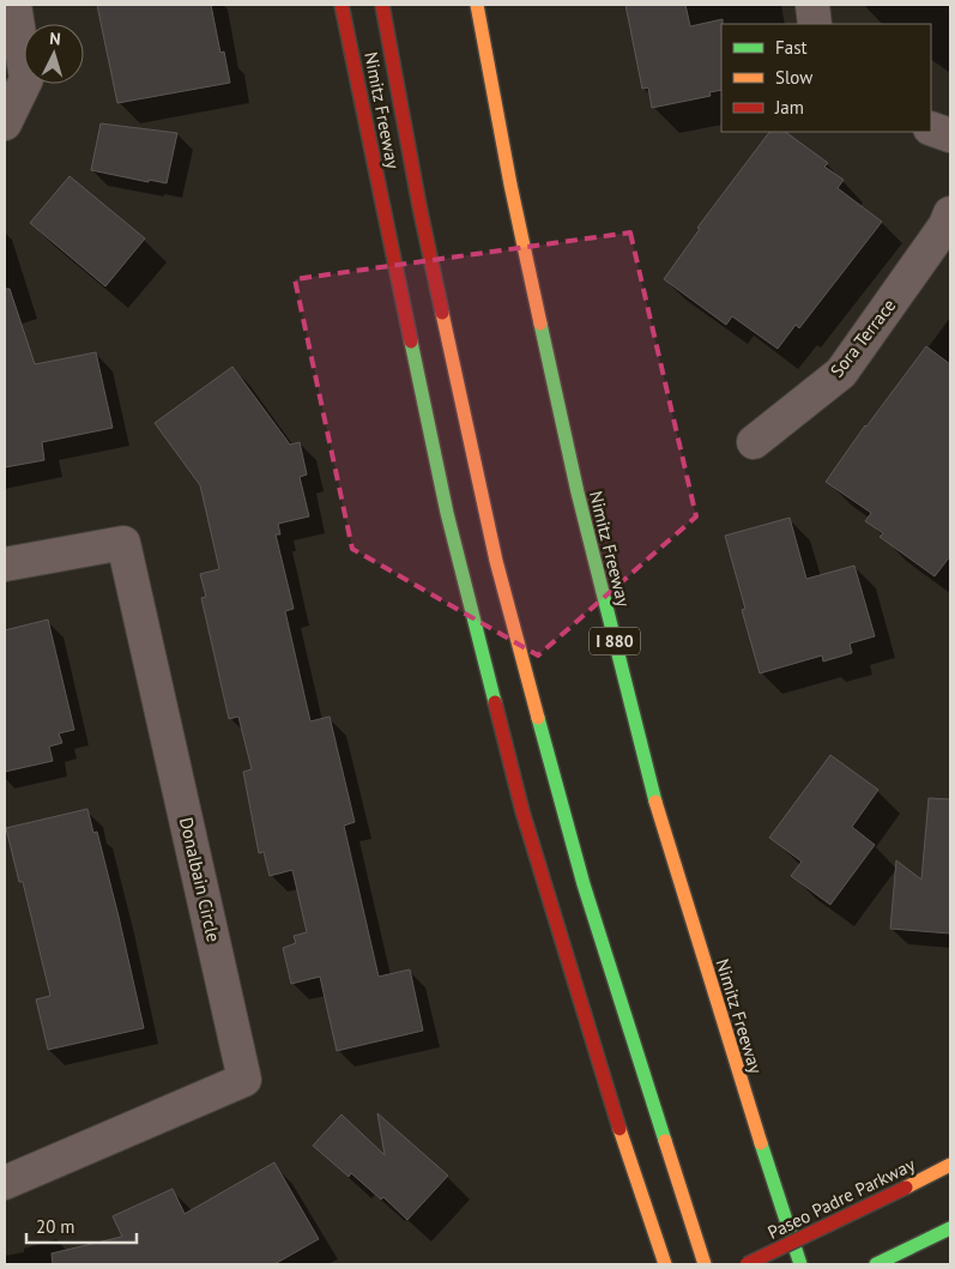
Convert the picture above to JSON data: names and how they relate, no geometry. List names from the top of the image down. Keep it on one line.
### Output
{"streets":{"main road":["Nimitz Freeway","I 880","Paseo Padre Parkway"],"street":["Sora Terrace","Donalbain Circle"]},"legend":["Fast","Slow","Jam"],"scale_bar":"20 m","north":"top"}
